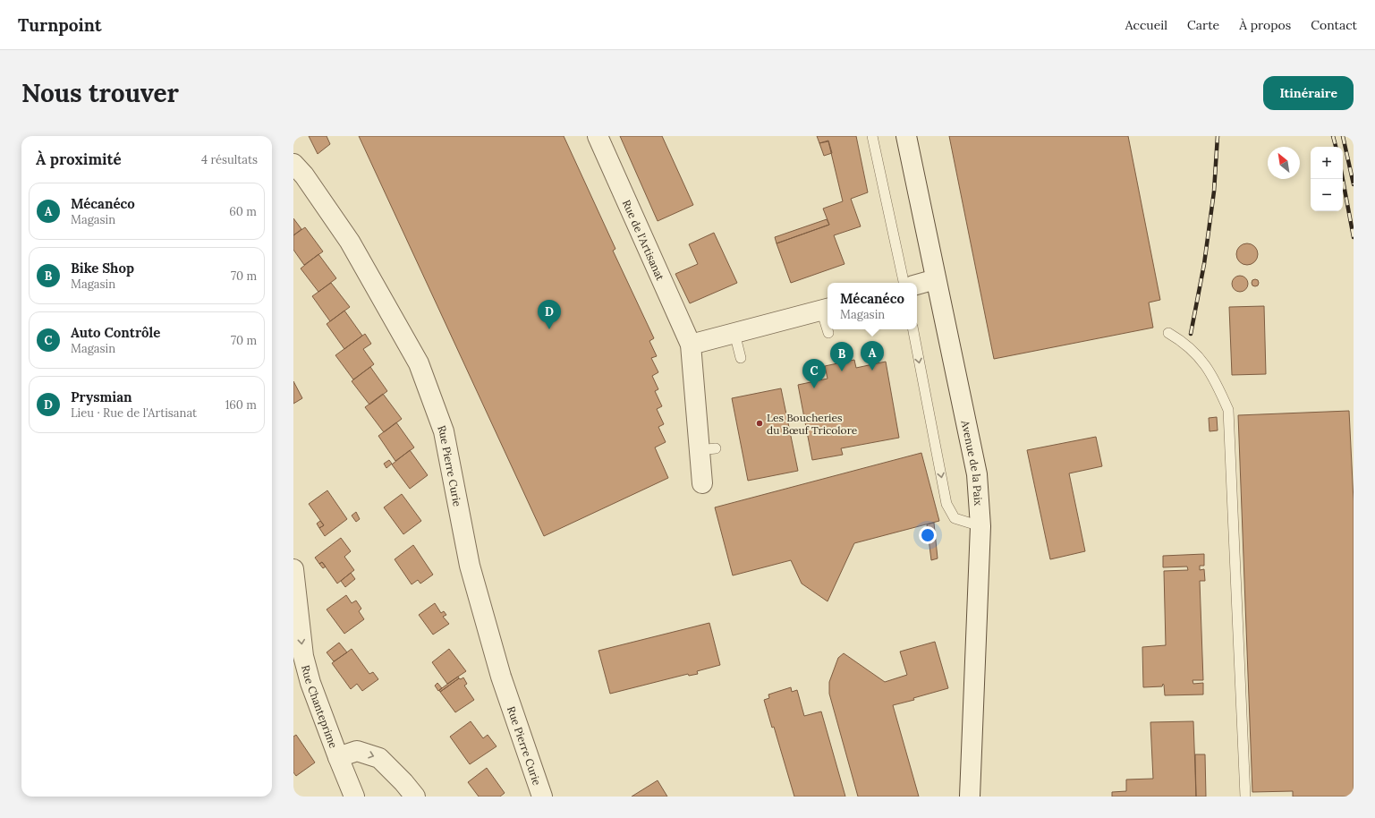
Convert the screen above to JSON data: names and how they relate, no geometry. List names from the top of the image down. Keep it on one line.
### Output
{"streets":{"street":["Rue de l'Artisanat","Avenue de la Paix","Rue Pierre Curie","Rue Chanteprime"]},"one_way":["Rue Chanteprime"],"places":["Les Boucheries du Bœuf Tricolore"],"north":"top left","page":{"header":"Turnpoint","nav":["Accueil","Carte","À propos","Contact"],"buttons":"Itinéraire","title":"Nous trouver","heading":["À proximité","4 résultats"],"map_buttons":["+","−"],"list":[{"mark":"A","name":"Mécanéco","note":"Magasin","value":"60 m"},{"mark":"B","name":"Bike Shop","note":"Magasin","value":"70 m"},{"mark":"C","name":"Auto Contrôle","note":"Magasin","value":"70 m"},{"mark":"D","name":"Prysmian","note":"Lieu · Rue de l'Artisanat","value":"160 m"}],"popup":["Mécanéco","Magasin"],"pins":["D","A","B","C"]}}
